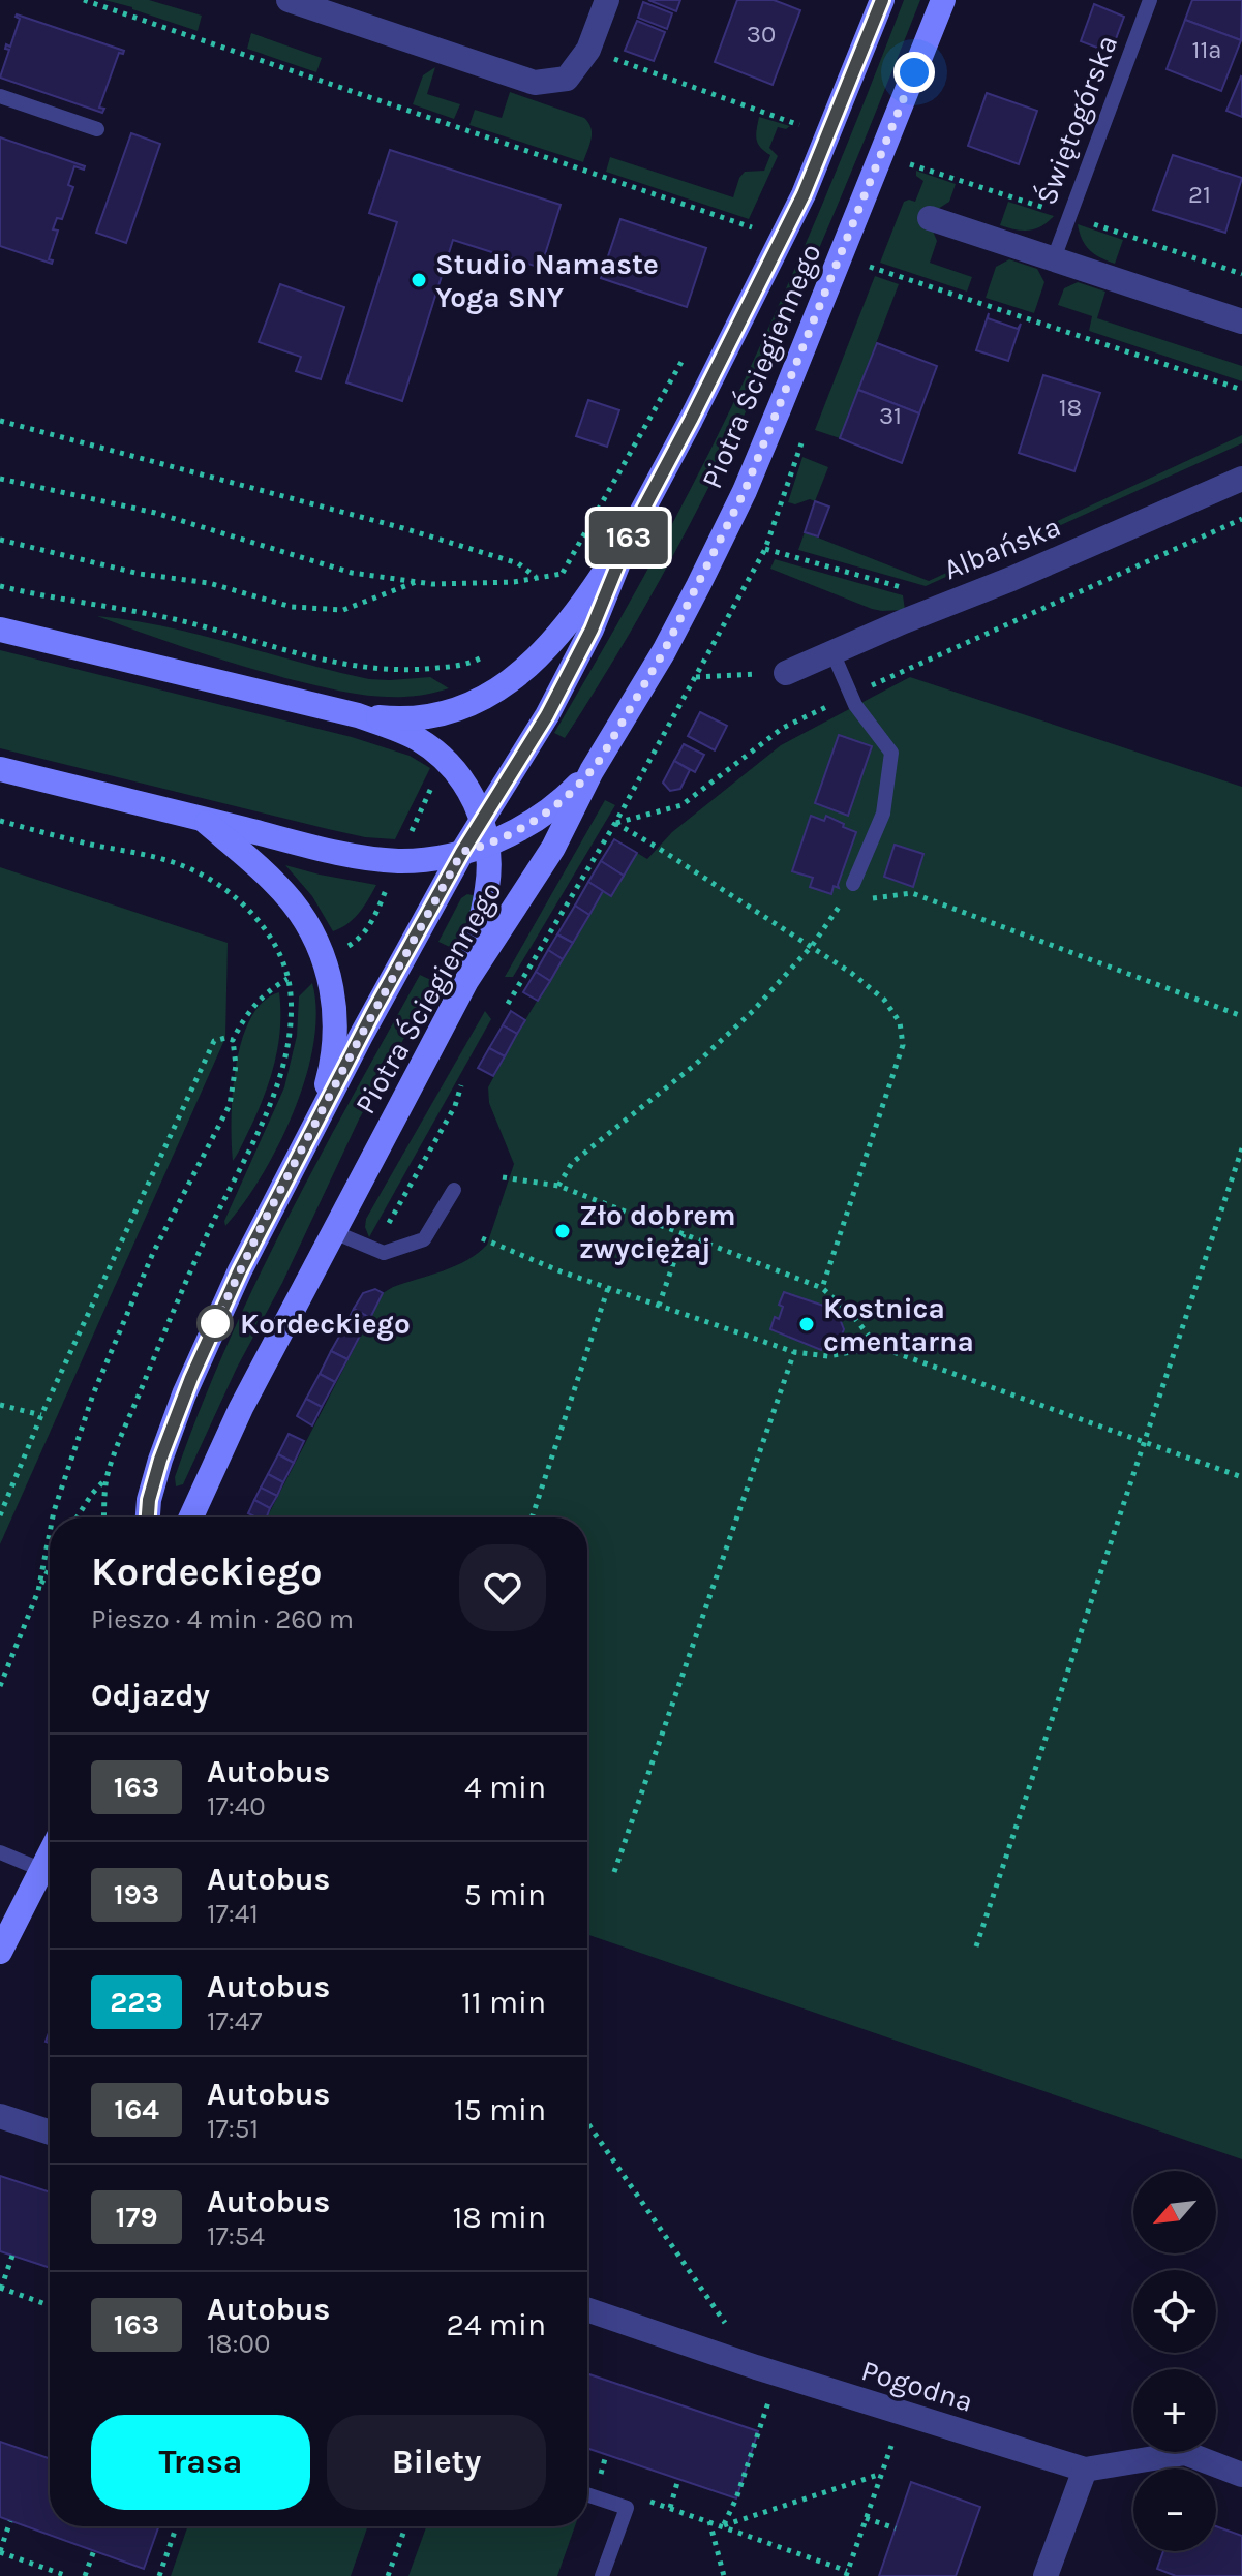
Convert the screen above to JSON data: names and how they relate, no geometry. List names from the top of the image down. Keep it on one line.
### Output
{"streets":{"street":["Piotra Ściegiennego","Albańska","Pogodna"],"lane":["Świętogórska"]},"places":["Studio Namaste Yoga SNY","Zło dobrem zwyciężaj","Kordeckiego","Kostnica cmentarna"],"lines":["bus line 163"],"house_numbers":["30","11a","21","18","31"],"north":"bottom left","page":{"on_map":"163","heading":[["Kordeckiego","Pieszo · 4 min · 260 m"],"Odjazdy"],"list":[{"mark":"163","name":"Autobus","note":"17:40","value":"4 min"},{"mark":"193","name":"Autobus","note":"17:41","value":"5 min"},{"mark":"223","name":"Autobus","note":"17:47","value":"11 min"},{"mark":"164","name":"Autobus","note":"17:51","value":"15 min"},{"mark":"179","name":"Autobus","note":"17:54","value":"18 min"},{"mark":"163","name":"Autobus","note":"18:00","value":"24 min"}],"map_buttons":["+","−"],"buttons":["Trasa","Bilety"]}}
